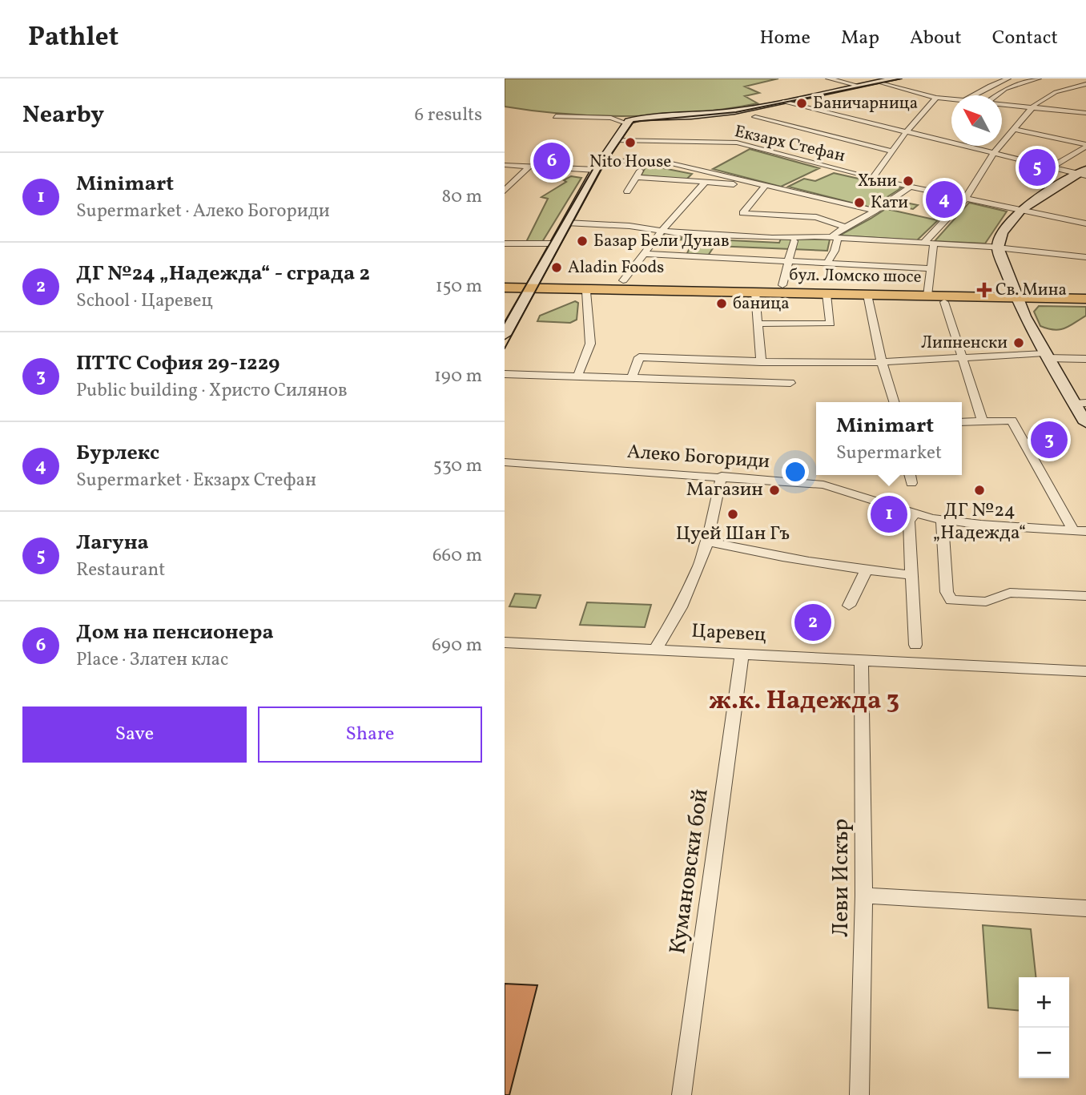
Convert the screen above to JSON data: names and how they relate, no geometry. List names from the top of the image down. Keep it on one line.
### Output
{"streets":{"main road":["бул. Ломско шосе"],"street":["Екзарх Стефан","Алеко Богориди","Царевец","Кумановски бой","Леви Искър"]},"crossings":[["Царевец","Кумановски бой"],["Царевец","Леви Искър"]],"districts":["ж.к. Надежда 3"],"places":{"other":["Баничарница","Nito House","Хъни","Кати","Базар Бели Дунав","Aladin Foods","баница","Липненски","Магазин","ДГ №24 „Надежда“","Цуей Шан Гъ"],"health":["Св. Мина"]},"north":"top left","page":{"header":"Pathlet","nav":["Home","Map","About","Contact"],"heading":["Nearby","6 results"],"pins":["6","5","4","3","1","2"],"list":[{"mark":"1","name":"Minimart","note":"Supermarket · Алеко Богориди","value":"80 m"},{"mark":"2","name":"ДГ №24 „Надежда“ - сграда 2","note":"School · Царевец","value":"150 m"},{"mark":"3","name":"ПТТС София 29-1229","note":"Public building · Христо Силянов","value":"190 m"},{"mark":"4","name":"Бурлекс","note":"Supermarket · Екзарх Стефан","value":"530 m"},{"mark":"5","name":"Лагуна","note":"Restaurant","value":"660 m"},{"mark":"6","name":"Дом на пенсионера","note":"Place · Златен клас","value":"690 m"}],"popup":["Minimart","Supermarket"],"buttons":["Save","Share"],"map_buttons":["+","−"]}}
